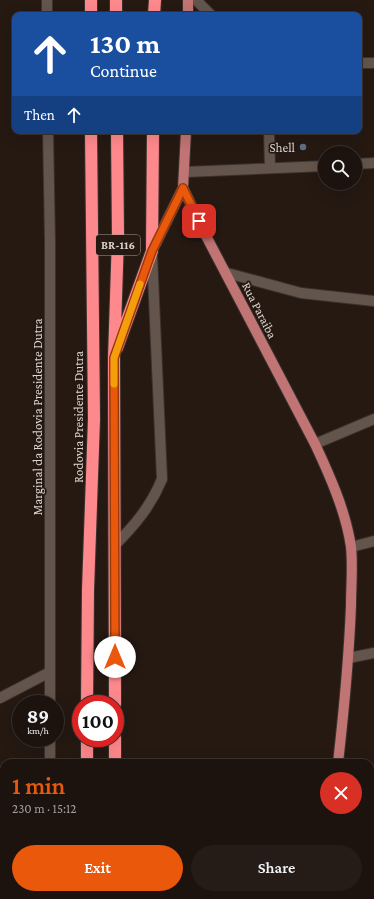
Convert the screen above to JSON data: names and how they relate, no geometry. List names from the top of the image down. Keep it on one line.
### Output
{"streets":{"highway":["BR-116","Rodovia Presidente Dutra"],"main road":["Rua Paraiba"],"street":["Marginal da Rodovia Presidente Dutra"]},"places":["Shell"],"page":{"turn":["130 m","Continue"],"then":"Then","speed":"89 km/h","limit":"100","heading":["1 min","230 m · 15:12"],"buttons":["Exit","Share"]}}
